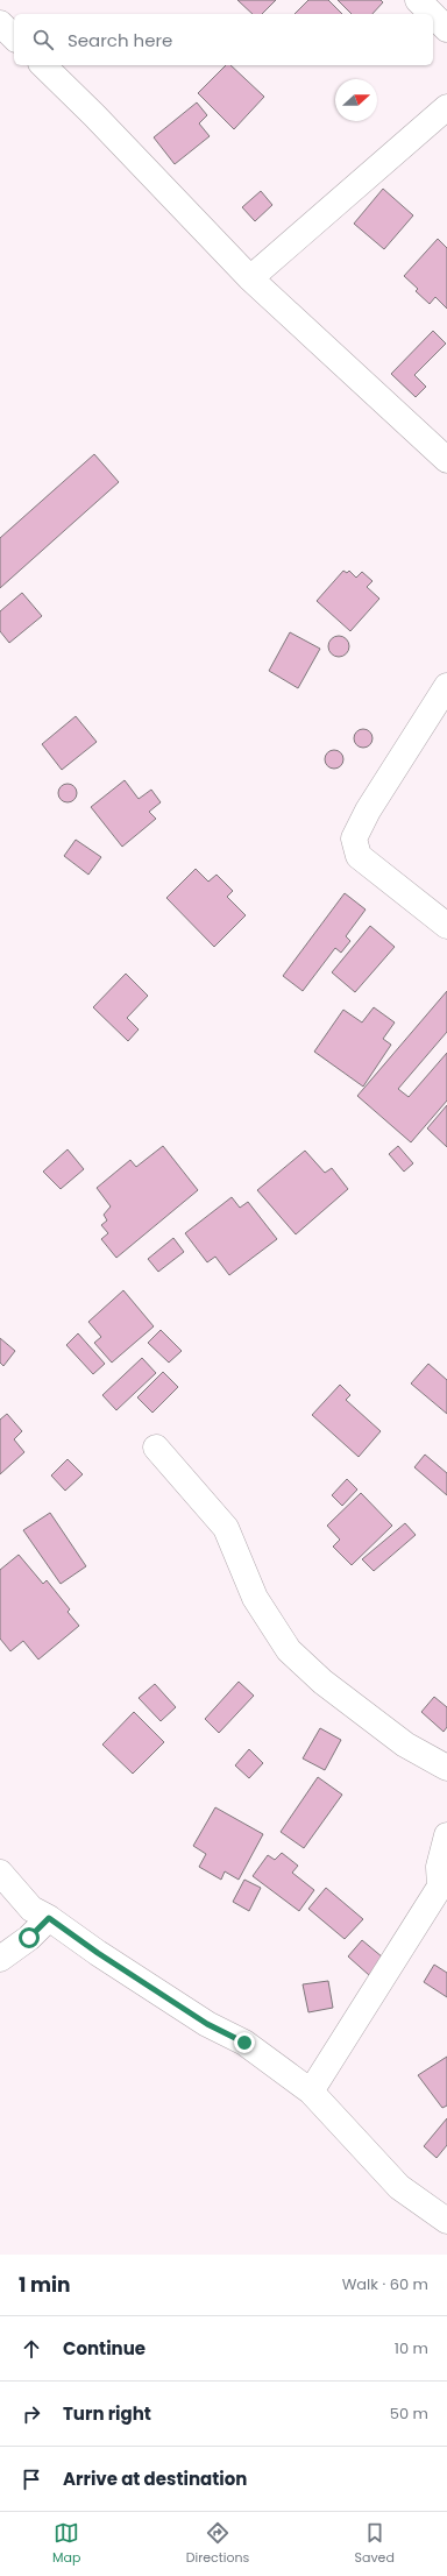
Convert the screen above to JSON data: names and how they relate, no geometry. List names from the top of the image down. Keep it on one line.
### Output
{"north":"right","page":{"search":"Search here","heading":["1 min","Walk · 60 m"],"list":[["Continue","10 m"],["Turn right","50 m"],"Arrive at destination"],"nav":["Map","Directions","Saved"]}}
